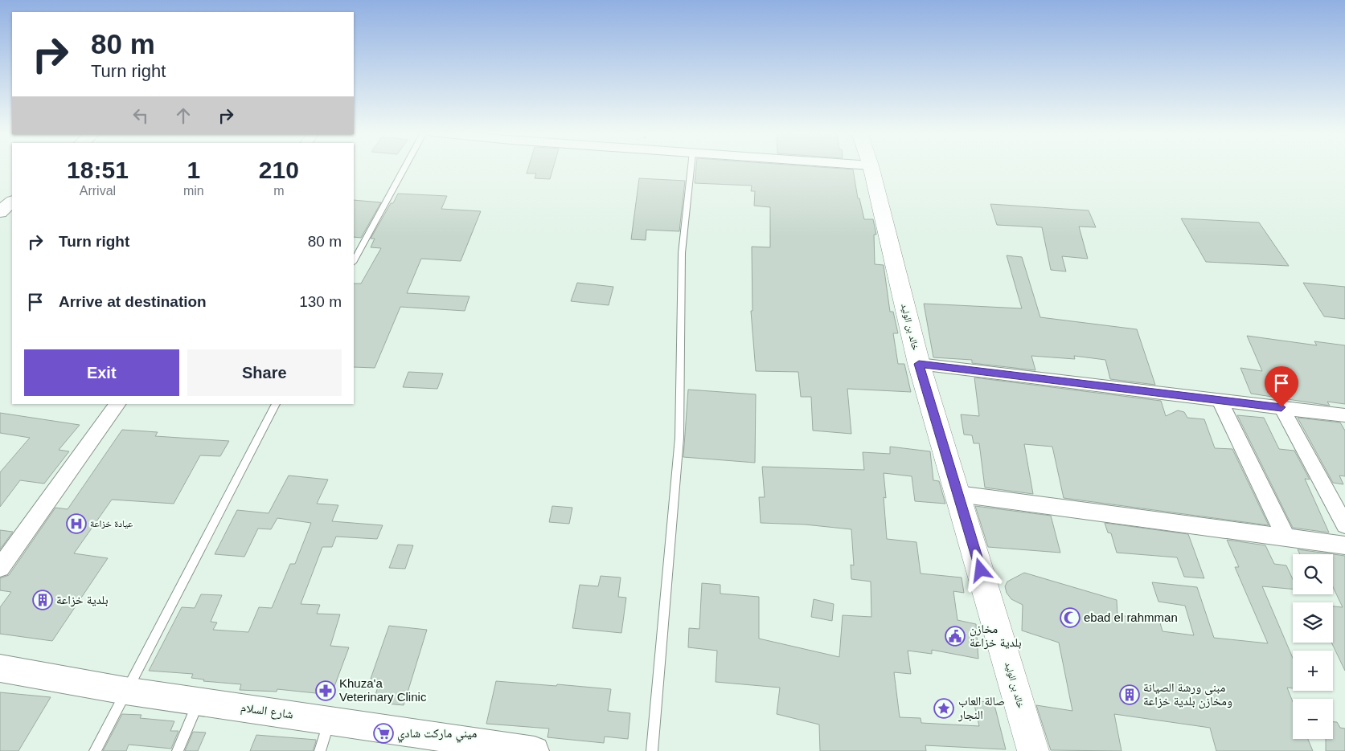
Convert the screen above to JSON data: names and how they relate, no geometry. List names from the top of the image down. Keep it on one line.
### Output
{"streets":{"main road":["خالد بن الوليد"],"street":["شارع السلام"]},"places":{"hospital":["عيادة خزاعة"],"building":["بلدية خزاعة","مبنى ورشة الصيانة ومخازن بلدية خزاعة"],"mosque":["ebad el rahmman"],"public building":["مخازن بلدية خزاعة"],"pharmacy":["Khuza'a Veterinary Clinic"],"place":["صالة العاب النجار"],"supermarket":["ميني ماركت شادي"]},"page":{"turn":["80 m","Turn right"],"eta":["18:51","Arrival","1","min","210","m"],"list":[{"name":"Turn right","value":"80 m"},{"name":"Arrive at destination","value":"130 m"}],"buttons":["Exit","Share"],"map_buttons":["+","−"]}}
